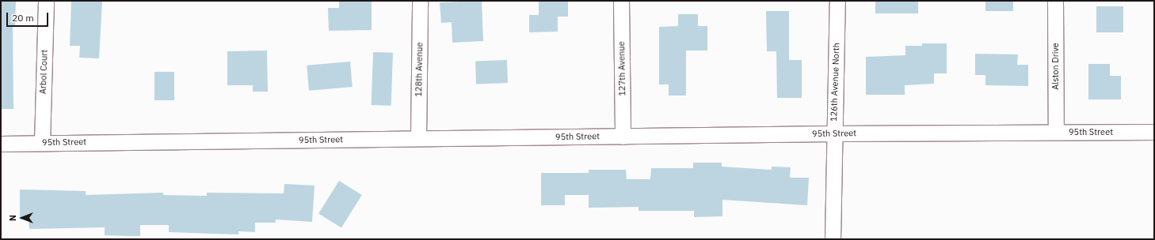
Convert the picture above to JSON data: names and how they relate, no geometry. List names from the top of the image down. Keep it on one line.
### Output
{"streets":{"street":["Alston Drive","127th Avenue","128th Avenue","Arbol Court","126th Avenue North","95th Street"]},"crossings":[["Alston Drive","95th Street"],["127th Avenue","95th Street"],["128th Avenue","95th Street"],["Arbol Court","95th Street"],["126th Avenue North","95th Street"]],"scale_bar":"20 m","north":"left"}
